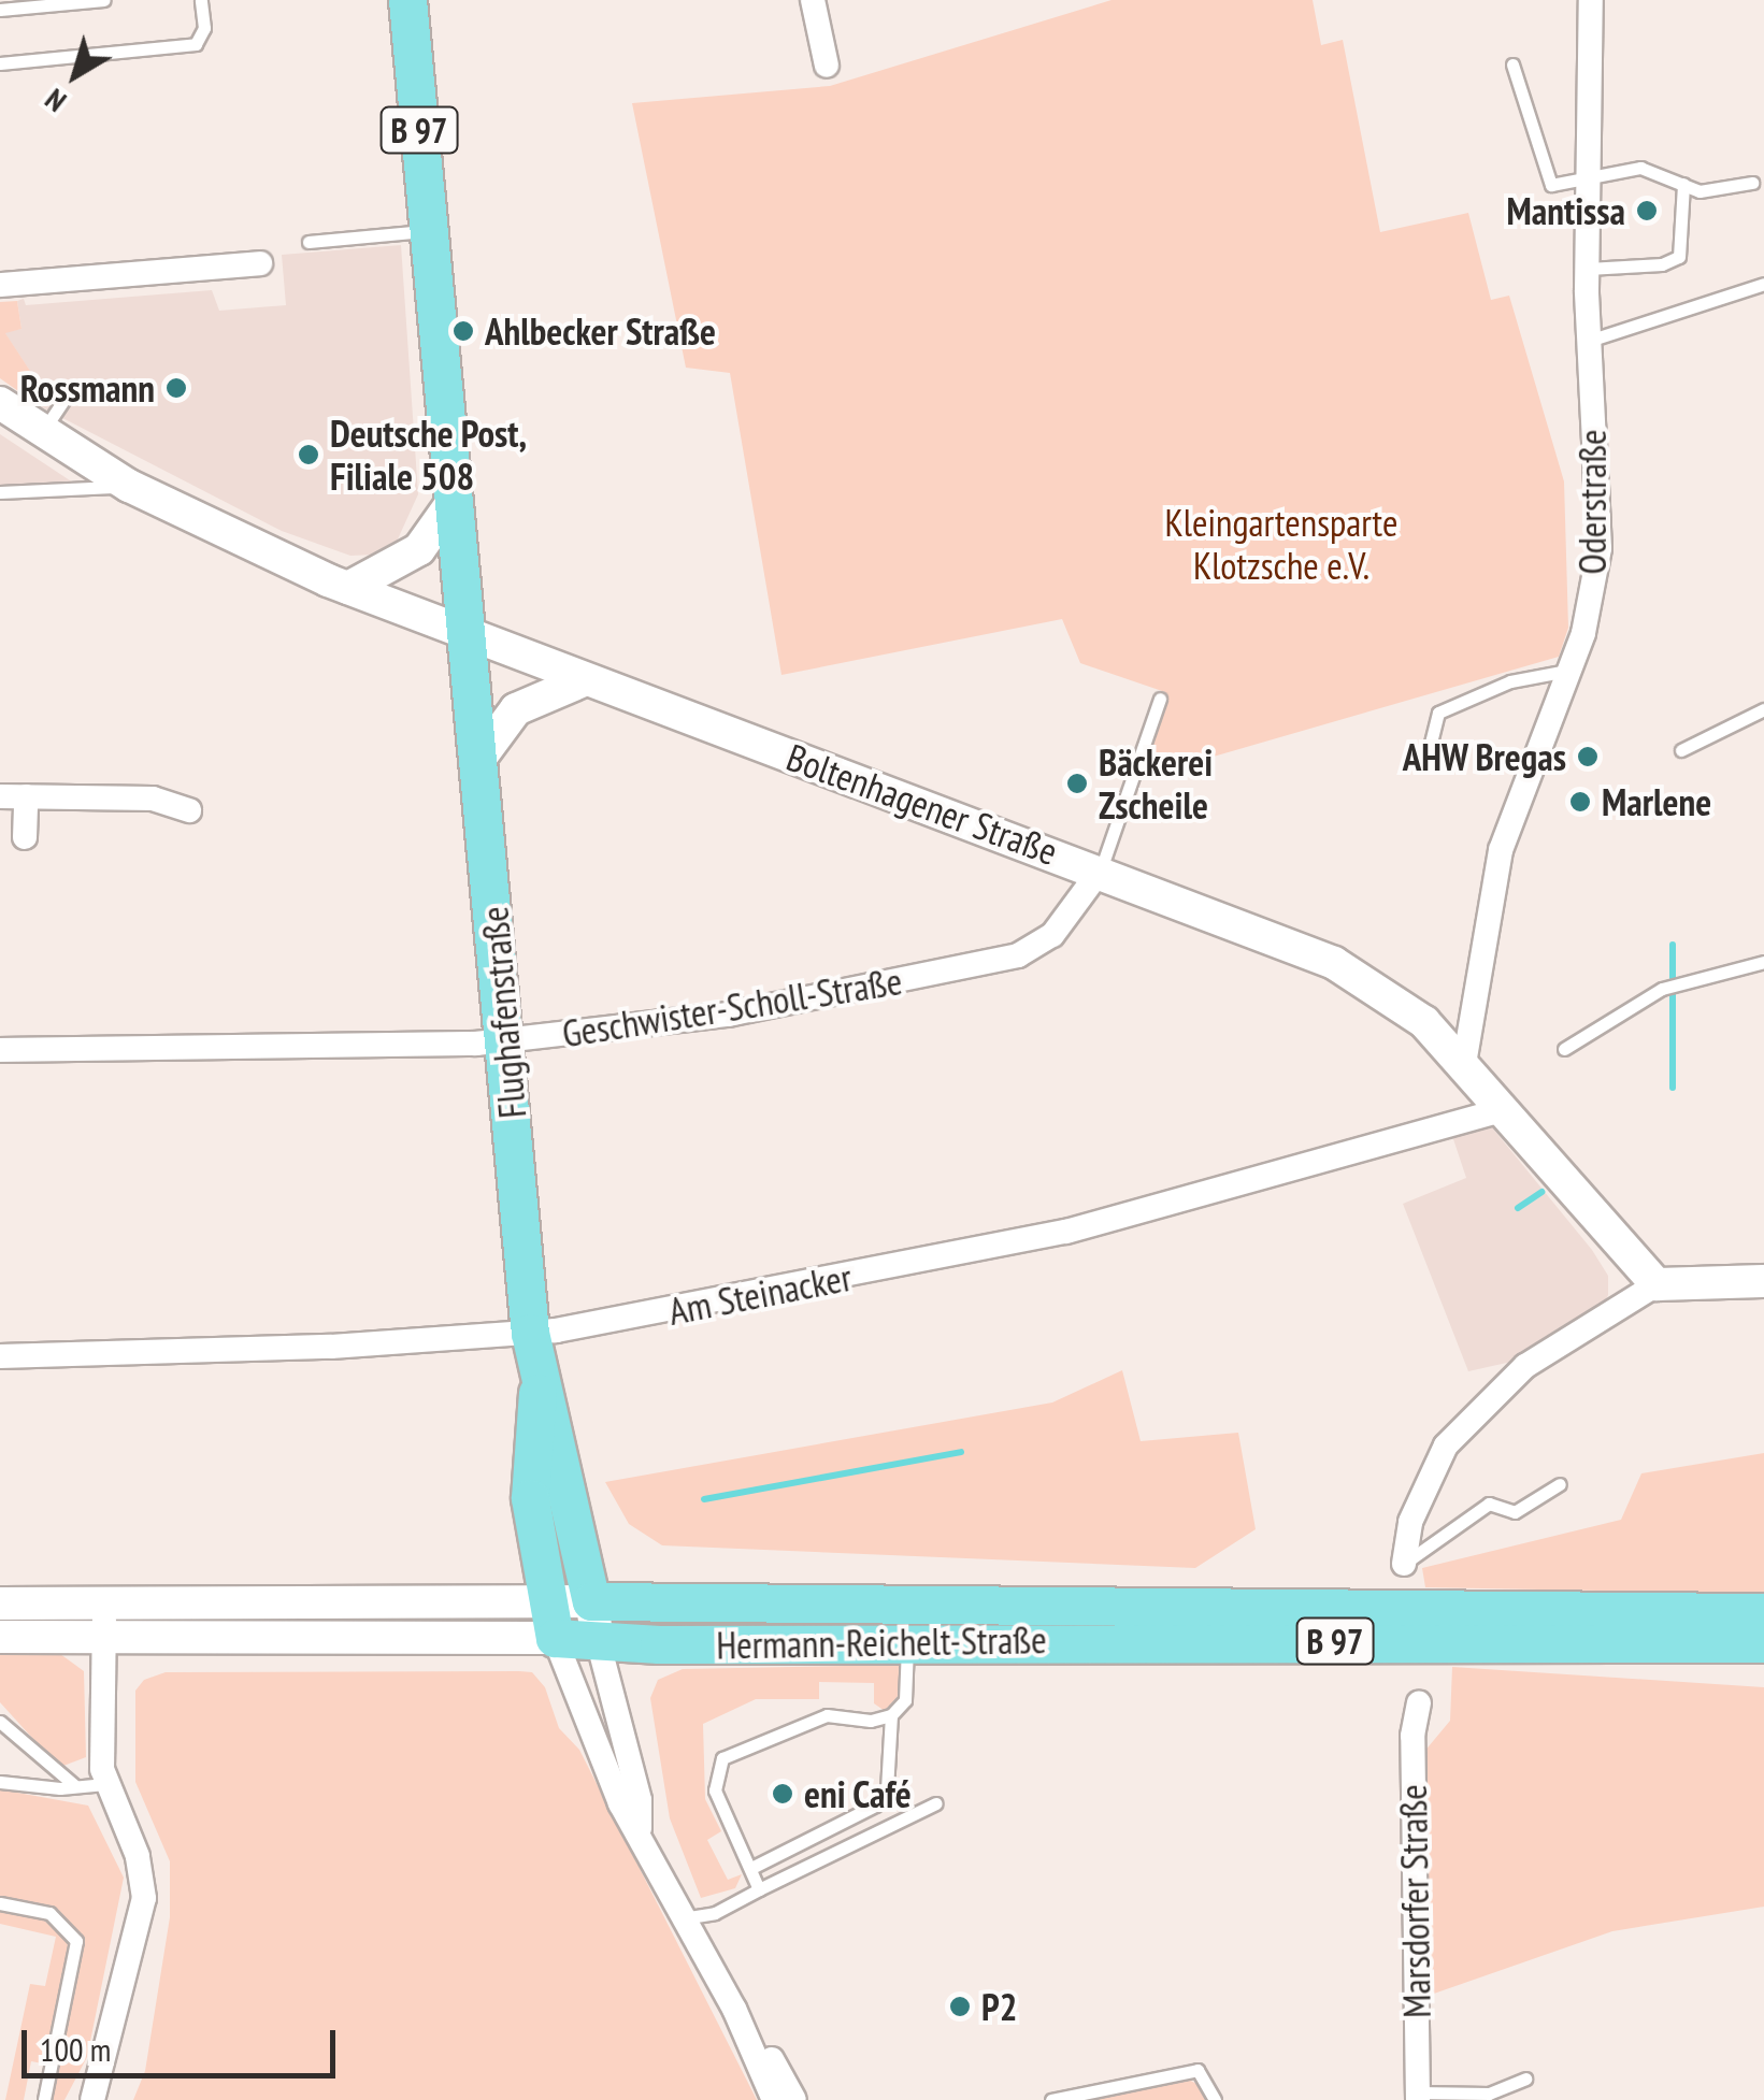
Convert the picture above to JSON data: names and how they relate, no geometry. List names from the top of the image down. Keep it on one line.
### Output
{"streets":{"main road":["B 97","Flughafenstraße","Hermann-Reichelt-Straße"],"street":["Oderstraße","Boltenhagener Straße","Geschwister-Scholl-Straße","Am Steinacker","Marsdorfer Straße"]},"crossings":[["B 97","Boltenhagener Straße"],["B 97","Flughafenstraße"],["Oderstraße","Boltenhagener Straße"],["Boltenhagener Straße","Geschwister-Scholl-Straße"],["Boltenhagener Straße","Flughafenstraße"],["Boltenhagener Straße","Am Steinacker"],["Geschwister-Scholl-Straße","Flughafenstraße"],["Flughafenstraße","Am Steinacker"],["Flughafenstraße","Hermann-Reichelt-Straße"]],"parks":["Kleingartensparte Klotzsche e.V."],"places":["Mantissa","Ahlbecker Straße","Rossmann","Deutsche Post, Filiale 508","AHW Bregas","Bäckerei Zscheile","Marlene","eni Café","P2"],"scale_bar":"100 m","north":"bottom left"}
